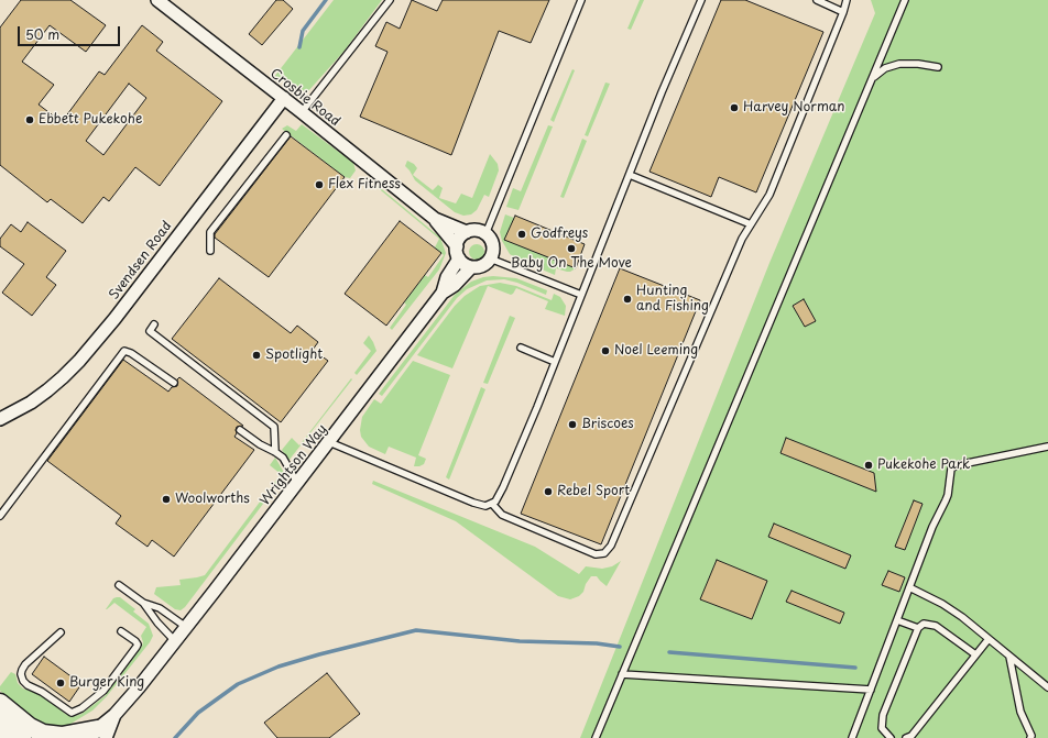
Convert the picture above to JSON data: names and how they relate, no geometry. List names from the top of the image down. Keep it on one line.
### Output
{"streets":{"street":["Crosbie Road","Svendsen Road","Wrightson Way"]},"crossings":[["Crosbie Road","Svendsen Road"],["Crosbie Road","Wrightson Way"]],"places":["Harvey Norman","Ebbett Pukekohe","Flex Fitness","Godfreys","Baby On The Move","Hunting and Fishing","Noel Leeming","Spotlight","Briscoes","Pukekohe Park","Rebel Sport","Woolworths","Burger King"],"scale_bar":"50 m"}
